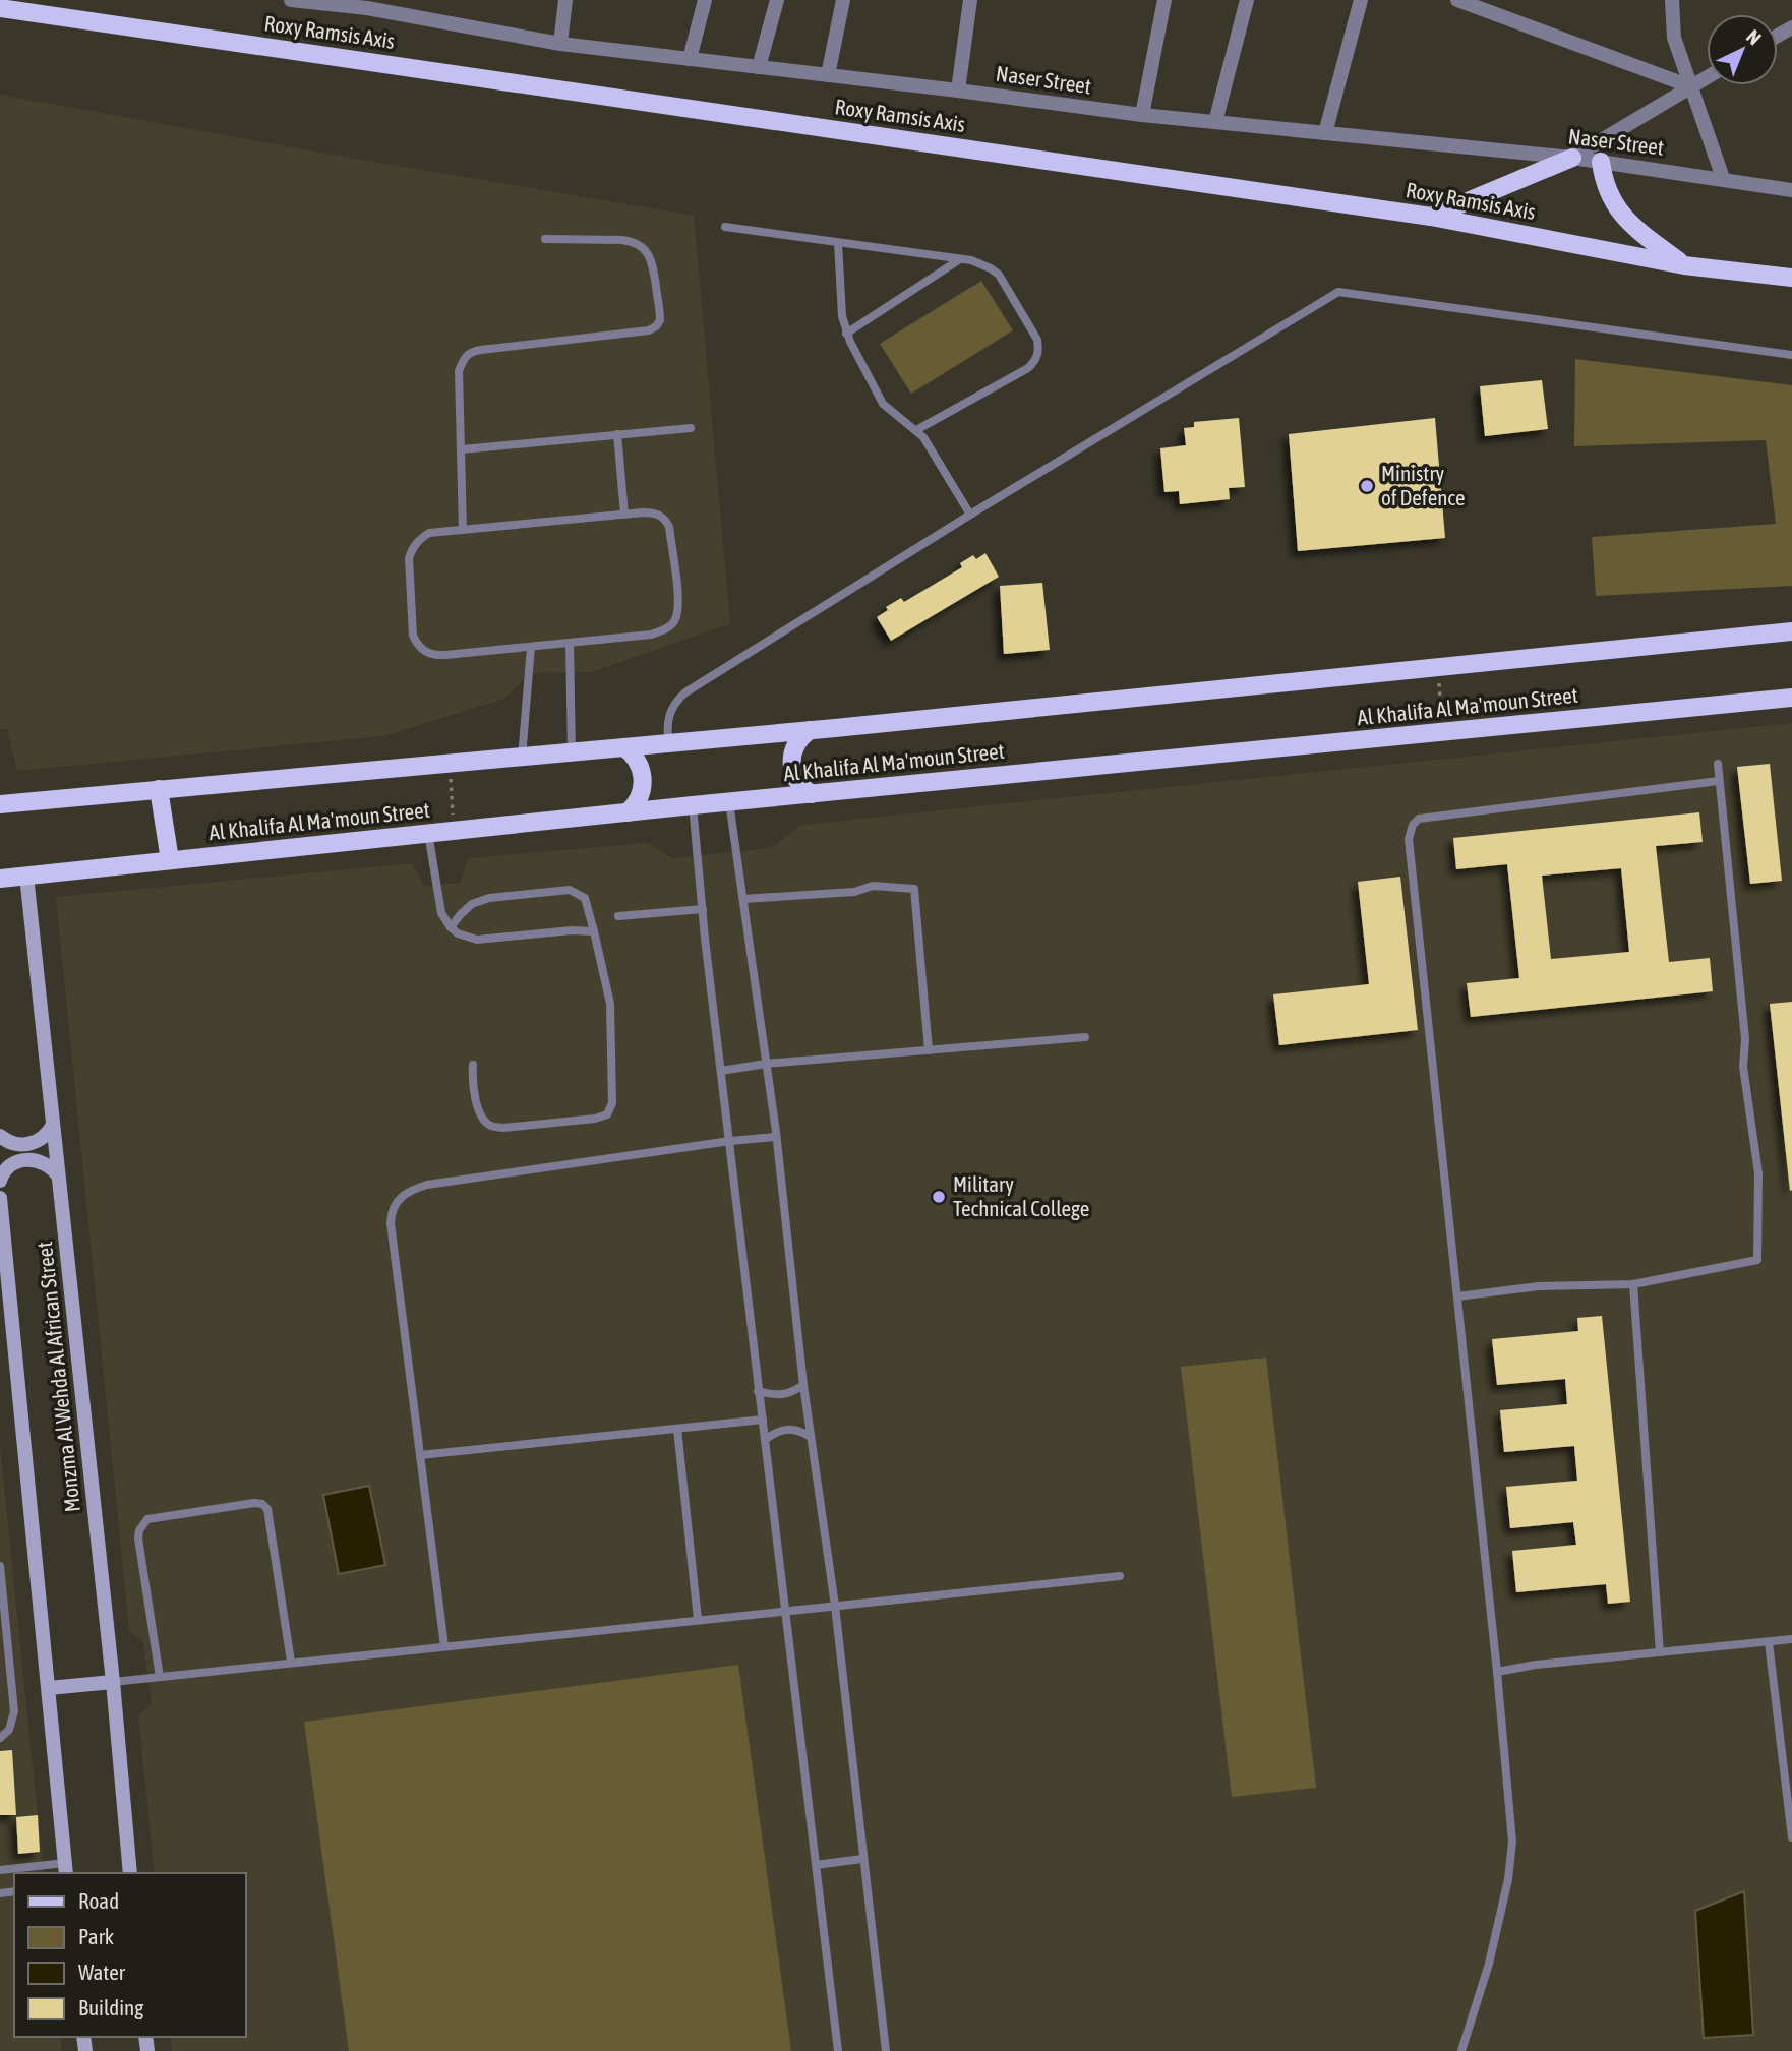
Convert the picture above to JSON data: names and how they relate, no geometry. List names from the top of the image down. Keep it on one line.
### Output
{"streets":{"main road":["Roxy Ramsis Axis","Al Khalifa Al Ma'moun Street"],"street":["Naser Street","Monzma Al Wehda Al African Street"]},"crossings":[["Al Khalifa Al Ma'moun Street","Monzma Al Wehda Al African Street"]],"places":["Ministry of Defence","Military Technical College"],"legend":["Road","Park","Water","Building"],"north":"top right"}
